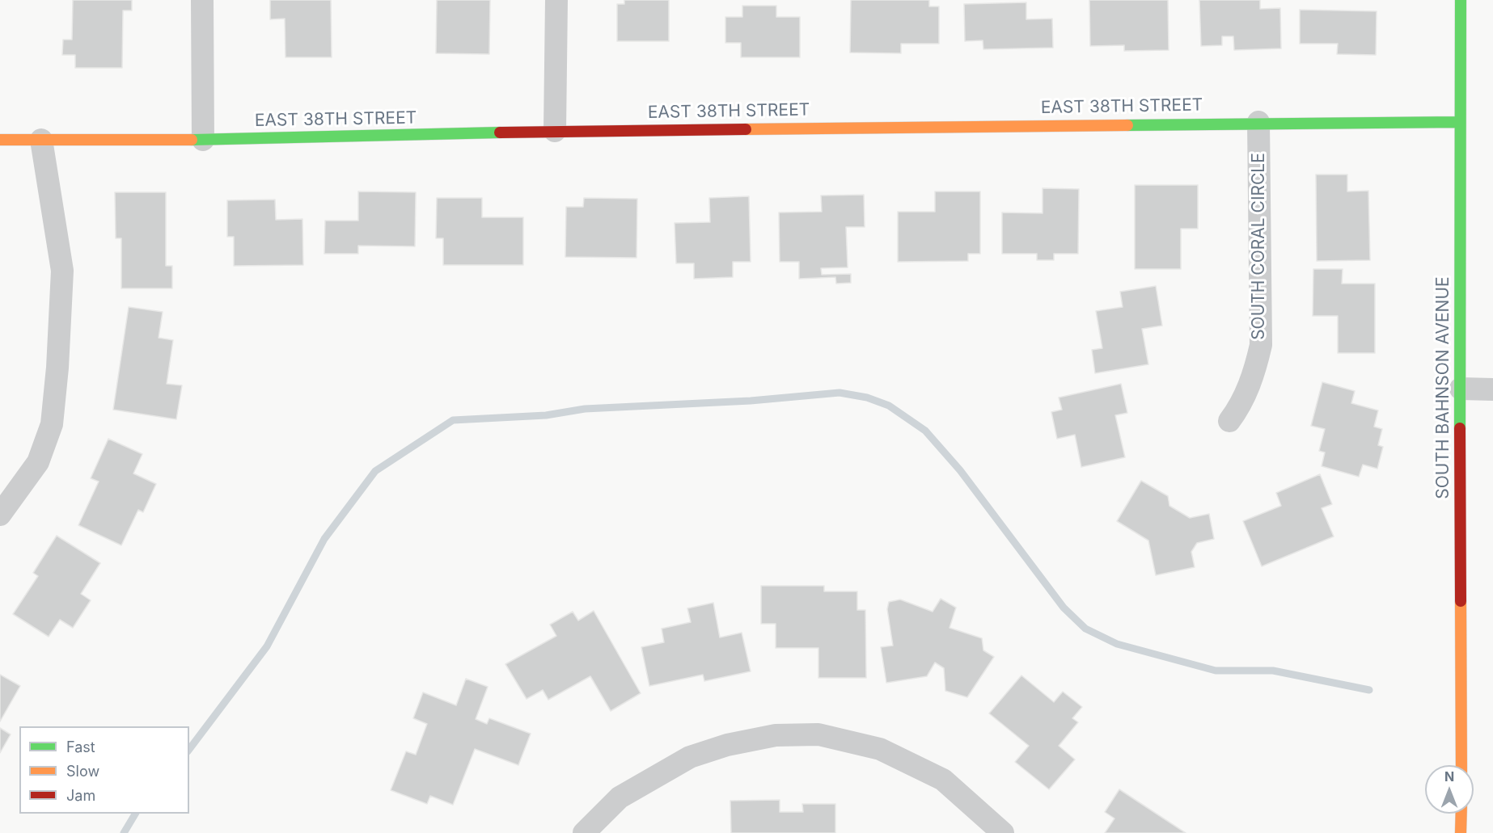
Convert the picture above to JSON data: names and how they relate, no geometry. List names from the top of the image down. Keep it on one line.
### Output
{"streets":{"street":["EAST 38TH STREET","SOUTH CORAL CIRCLE","SOUTH BAHNSON AVENUE"]},"crossings":[["EAST 38TH STREET","SOUTH CORAL CIRCLE"],["EAST 38TH STREET","SOUTH BAHNSON AVENUE"]],"legend":["Fast","Slow","Jam"],"north":"top"}
